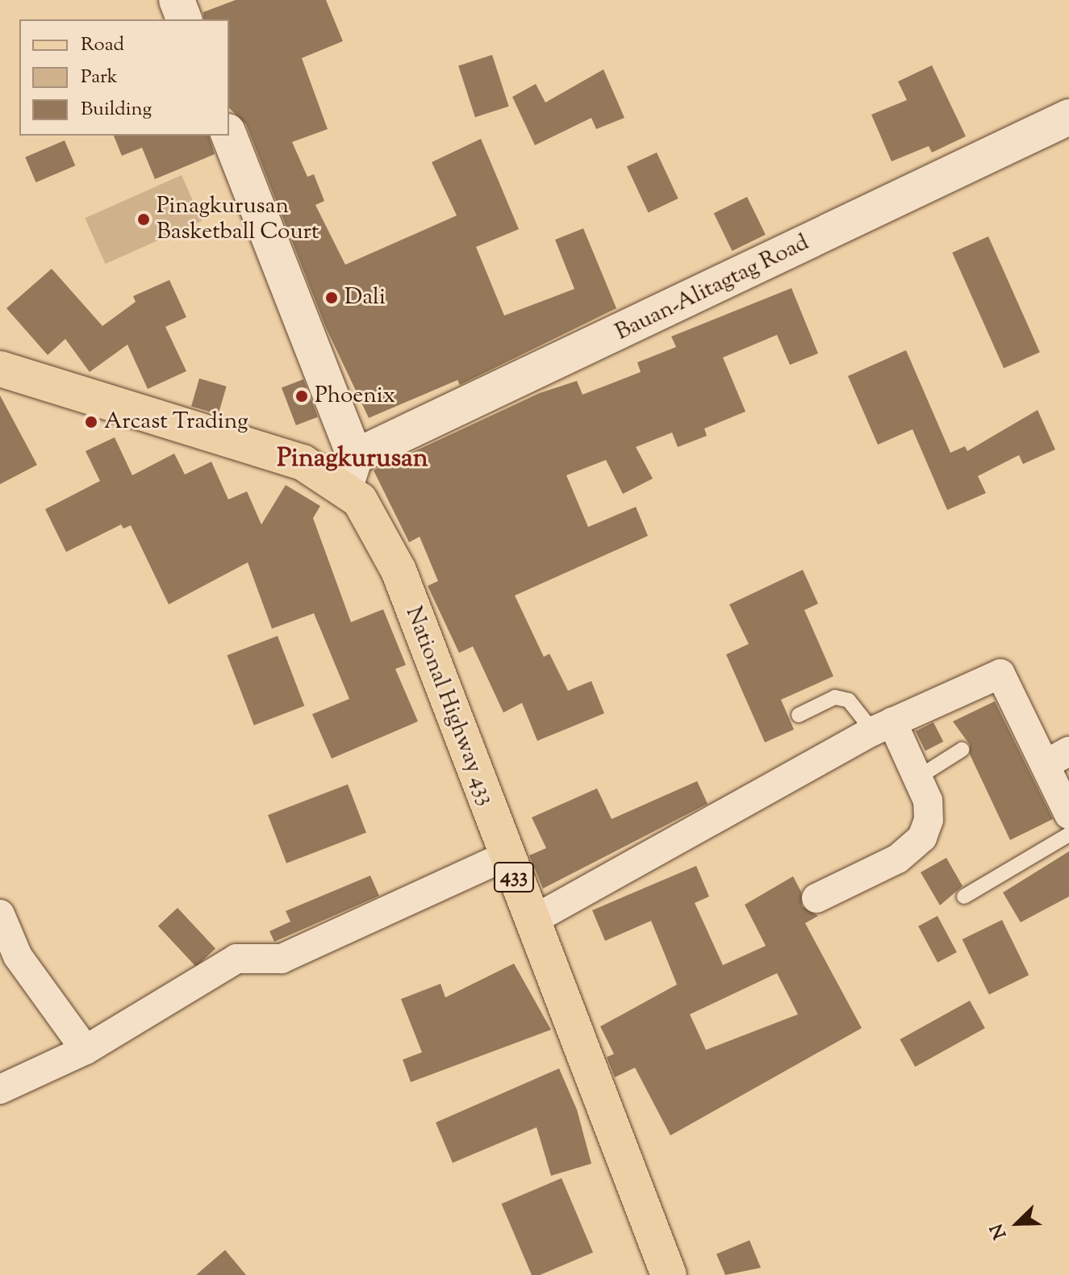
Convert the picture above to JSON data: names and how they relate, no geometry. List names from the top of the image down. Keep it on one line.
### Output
{"streets":{"main road":["Bauan-Alitagtag Road","National Highway 433","433"]},"crossings":[["Bauan-Alitagtag Road","National Highway 433"]],"districts":["Pinagkurusan"],"places":["Pinagkurusan Basketball Court","Dali","Phoenix","Arcast Trading"],"legend":["Road","Park","Building"],"north":"bottom left"}
